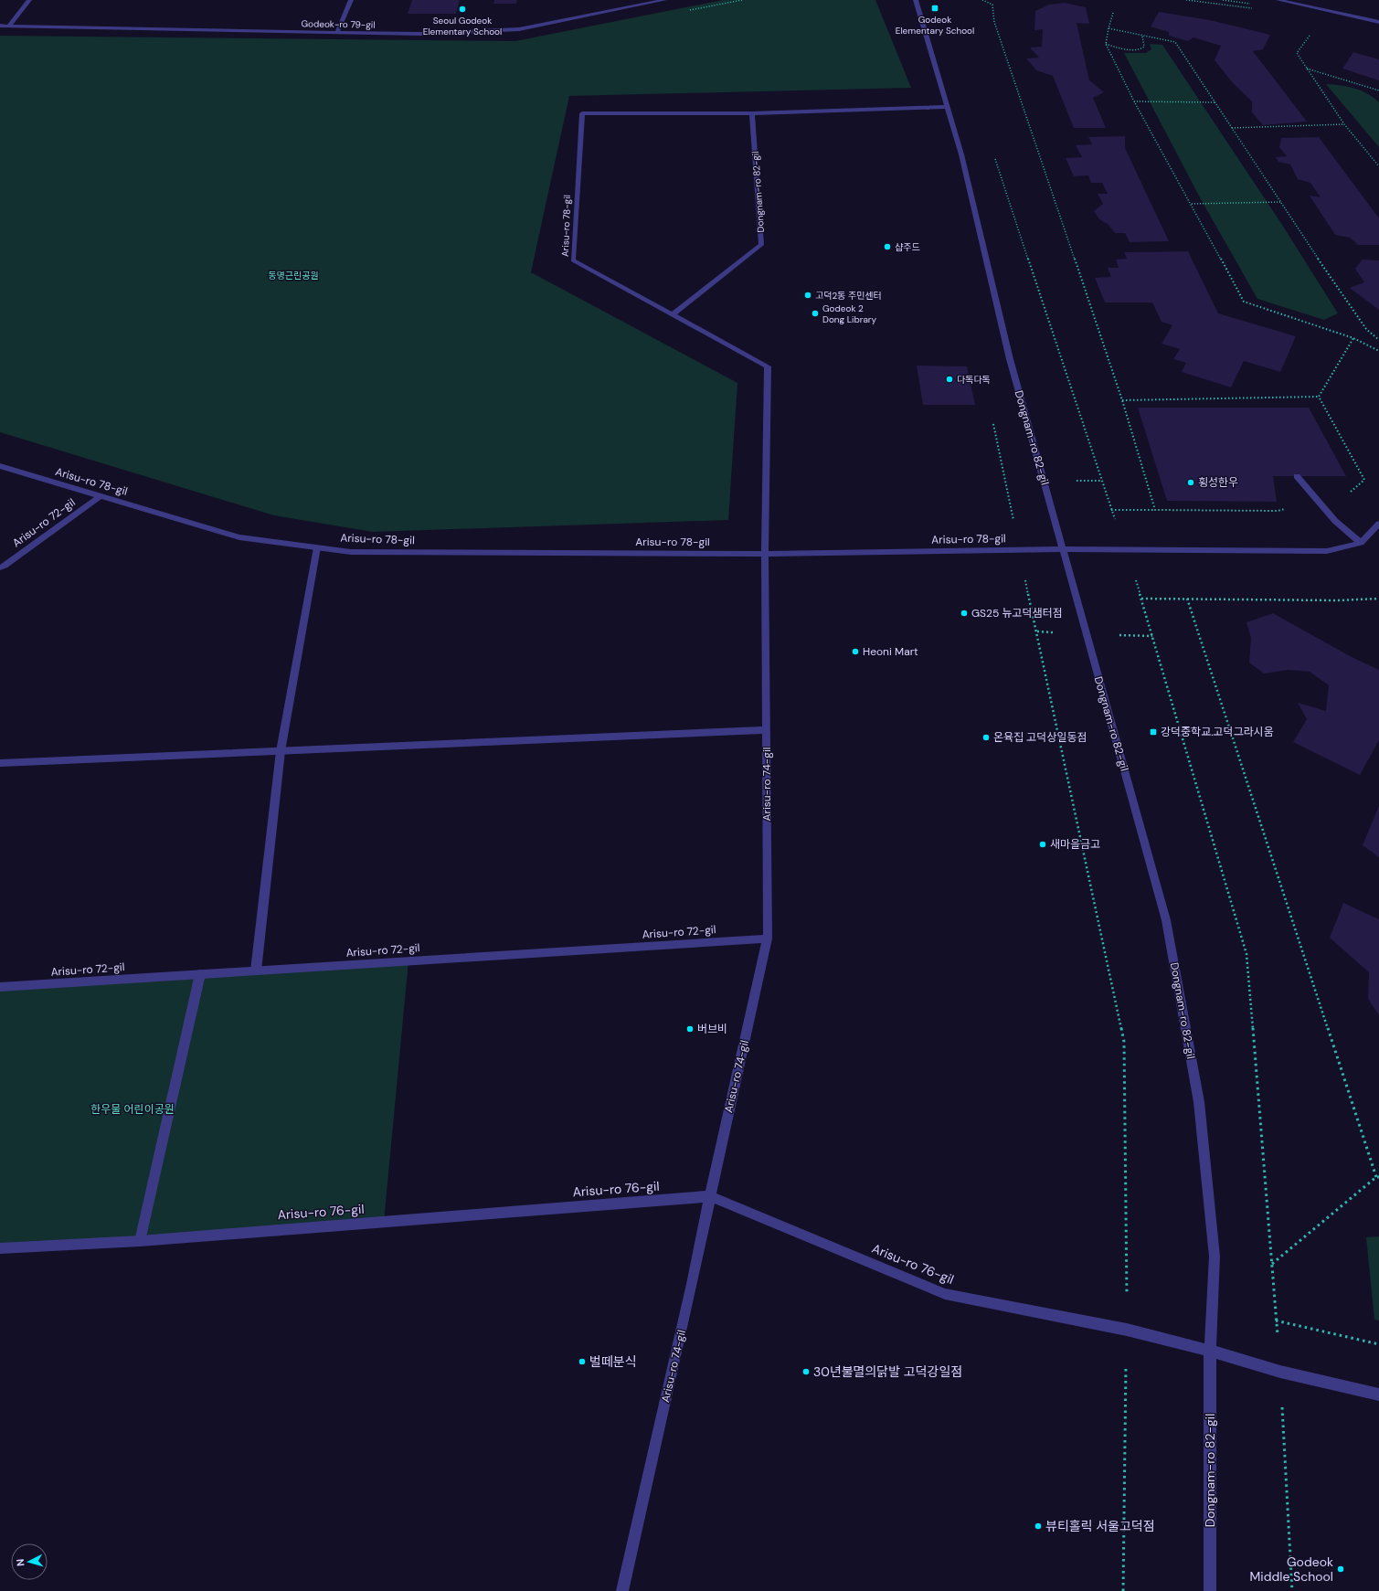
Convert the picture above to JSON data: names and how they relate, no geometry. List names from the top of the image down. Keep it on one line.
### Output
{"streets":{"street":["Godeok-ro 79-gil","Dongnam-ro 82-gil","Arisu-ro 78-gil","Arisu-ro 72-gil","Arisu-ro 74-gil","Arisu-ro 76-gil"]},"crossings":[["Dongnam-ro 82-gil","Arisu-ro 78-gil"],["Dongnam-ro 82-gil","Arisu-ro 76-gil"],["Arisu-ro 78-gil","Arisu-ro 72-gil"],["Arisu-ro 78-gil","Arisu-ro 74-gil"],["Arisu-ro 72-gil","Arisu-ro 74-gil"],["Arisu-ro 74-gil","Arisu-ro 76-gil"]],"parks":["동명근린공원","한우물 어린이공원"],"places":{"transit":["Godeok Elementary School","강덕중학교.고덕그라시움"],"other":["Seoul Godeok Elementary School","샵주드","고덕2동 주민센터","Godeok 2 Dong Library","다독다독","횡성한우","GS25 뉴고덕샘터점","Heoni Mart","온육집 고덕상일동점","새마을금고","버브비","벌떼분식","30년불멸의닭발 고덕강일점","뷰티홀릭 서울고덕점","Godeok Middle School"]},"north":"left"}
